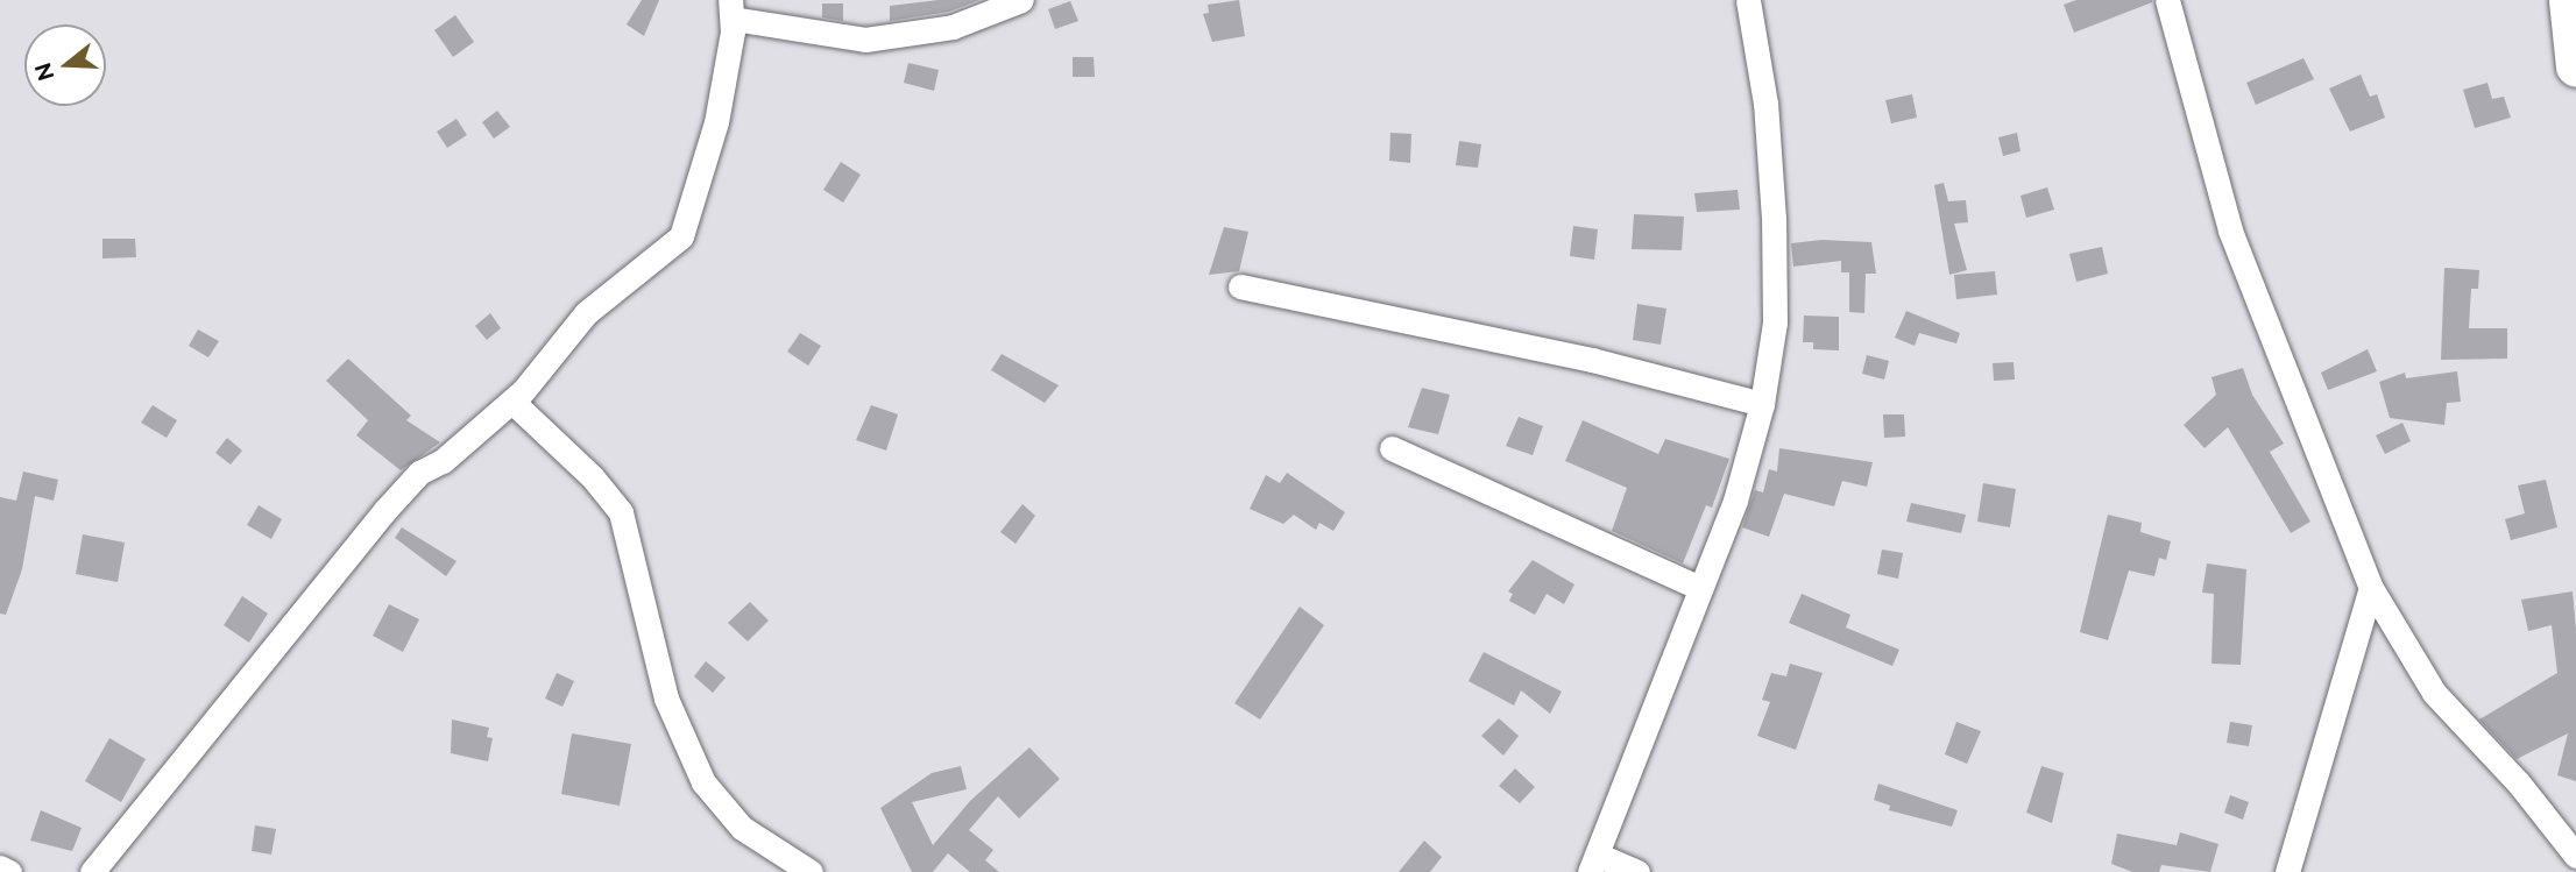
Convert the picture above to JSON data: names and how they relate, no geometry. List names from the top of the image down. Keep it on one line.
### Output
{"north":"left"}
